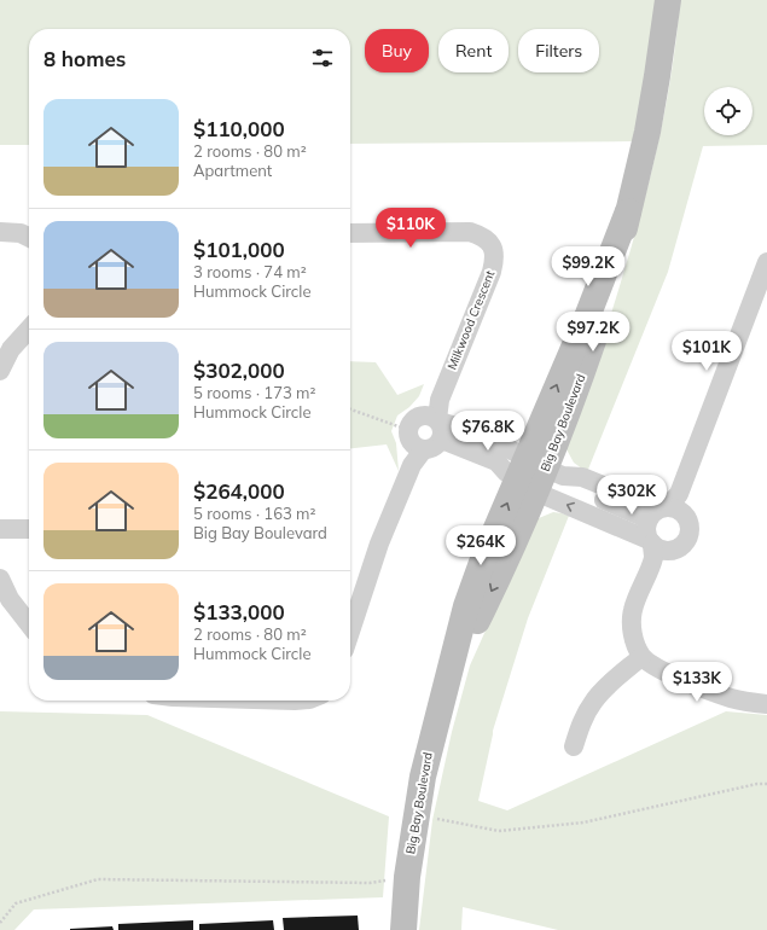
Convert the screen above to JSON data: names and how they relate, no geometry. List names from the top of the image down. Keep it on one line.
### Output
{"streets":{"street":["Milkwood Crescent","Big Bay Boulevard"]},"page":{"chip":["Buy","Rent","Filters"],"heading":"8 homes","list":[{"name":"$110,000","note":"2 rooms · 80 m² · Apartment"},{"name":"$101,000","note":"3 rooms · 74 m² · Hummock Circle"},{"name":"$302,000","note":"5 rooms · 173 m² · Hummock Circle"},{"name":"$264,000","note":"5 rooms · 163 m² · Big Bay Boulevard"},{"name":"$133,000","note":"2 rooms · 80 m² · Hummock Circle"}],"price":["$110K","$99.2K","$97.2K","$101K","$76.8K","$302K","$264K","$133K"]}}
